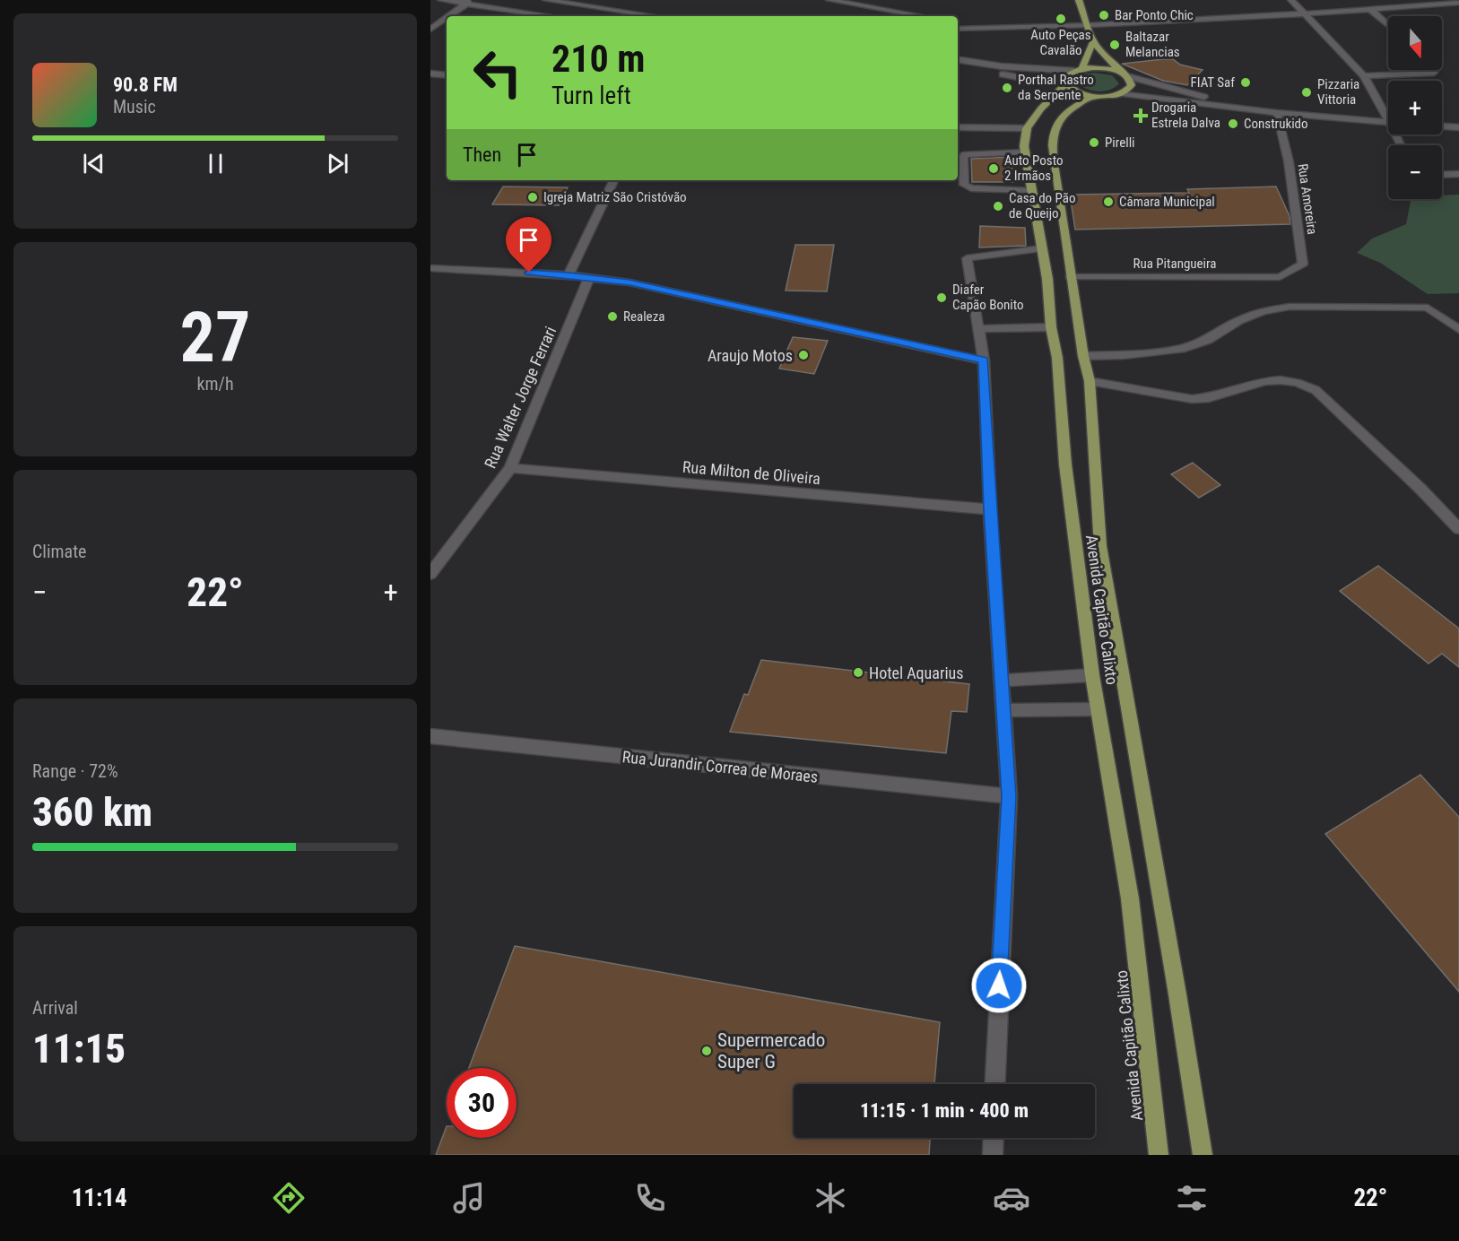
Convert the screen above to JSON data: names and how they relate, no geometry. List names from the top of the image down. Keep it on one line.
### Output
{"streets":{"main road":["Avenida Capitão Calixto"],"street":["Rua Amoreira","Rua Pitangueira","Rua Walter Jorge Ferrari","Rua Milton de Oliveira","Rua Jurandir Correa de Moraes"]},"crossings":[["Rua Amoreira","Rua Pitangueira"],["Rua Pitangueira","Avenida Capitão Calixto"],["Rua Walter Jorge Ferrari","Rua Milton de Oliveira"]],"places":{"other":["Bar Ponto Chic","Auto Peças Cavalão","Baltazar Melancias","FIAT Saf","Porthal Rastro da Serpente","Pizzaria Vittoria","Construkido","Pirelli","Auto Posto 2 Irmãos","Igreja Matriz São Cristóvão","Câmara Municipal","Casa do Pão de Queijo","Diafer Capão Bonito","Realeza","Araujo Motos","Hotel Aquarius","Supermercado Super G"],"health":["Drogaria Estrela Dalva"]},"north":"bottom","page":{"map_buttons":["+","−"],"turn":["210 m","Turn left"],"song":["90.8 FM","Music"],"then":"Then","tile":[["27","km/h"],"Climate",["Range · 72%","360 km"],["Arrival","11:15"]],"heat":["−","22°","+"],"limit":"30","trip":"11:15 · 1 min · 400 m","tabs":["11:14","22°"]}}
